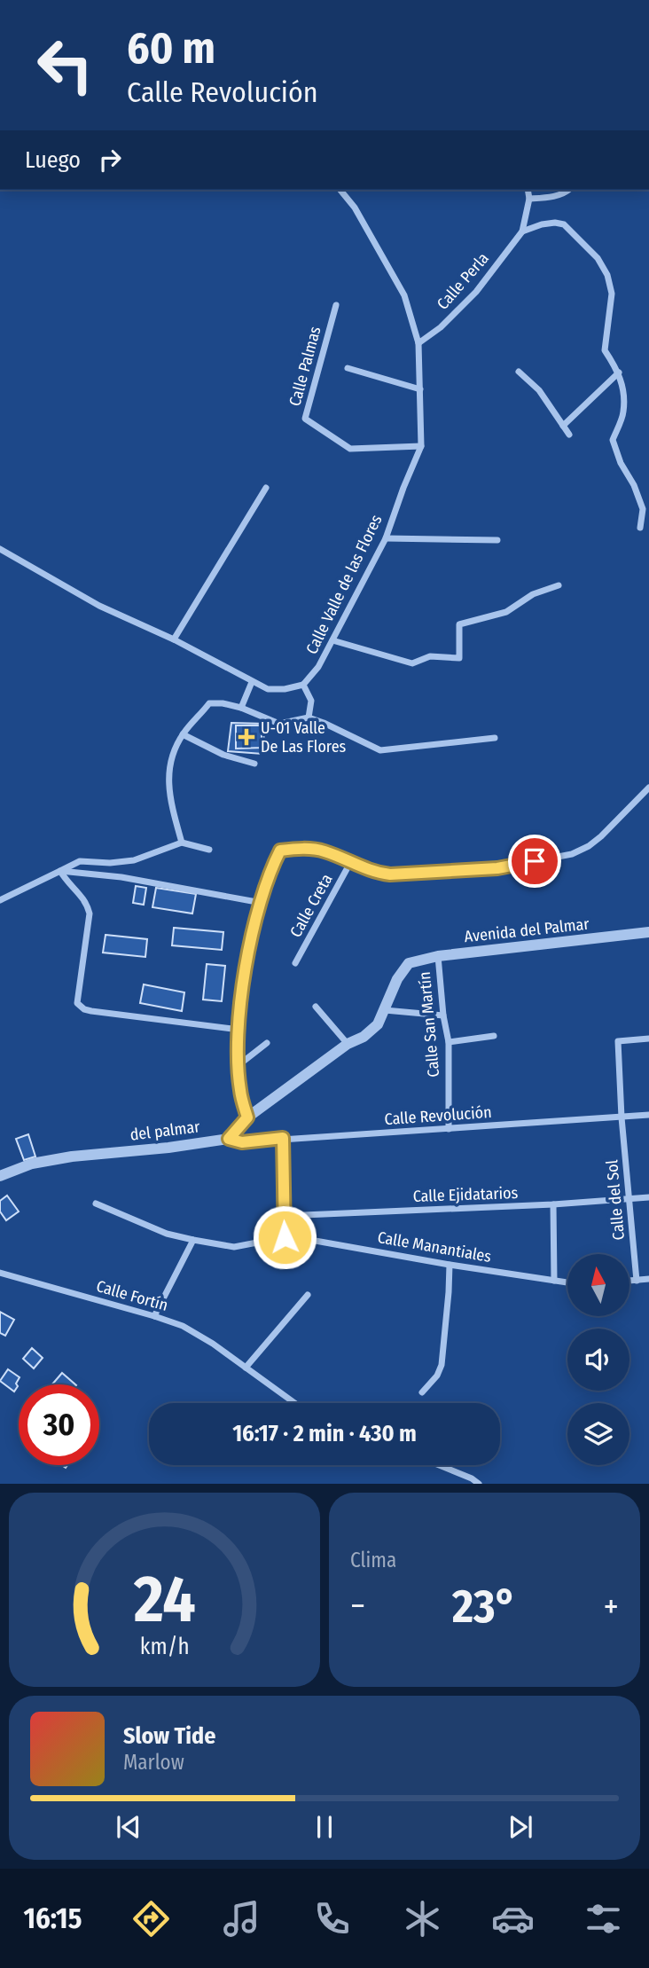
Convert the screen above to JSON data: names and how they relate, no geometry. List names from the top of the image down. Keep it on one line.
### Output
{"streets":{"street":["Calle Perla","Calle Palmas","Calle Valle de las Flores","Calle Creta","Avenida del Palmar","Calle San Martín","Calle Revolución","del palmar","Calle Ejidatarios","Calle del Sol","Calle Manantiales","Calle Fortín"]},"crossings":[["Calle Perla","Calle Valle de las Flores"],["Calle Palmas","Calle Valle de las Flores"],["Avenida del Palmar","Calle San Martín"],["Calle San Martín","Calle Revolución"],["Calle Revolución","del palmar"],["Calle Revolución","Calle del Sol"],["Calle Ejidatarios","Calle del Sol"]],"places":{"health":["U-01 Valle De Las Flores"]},"north":"top","page":{"turn":["60 m","Calle Revolución"],"then":"Luego","limit":"30","trip":"16:17 · 2 min · 430 m","tile":"Clima","heat":["−","23°","+"],"song":["Slow Tide","Marlow"],"tabs":"16:15","gauge":["24","km/h"]}}
